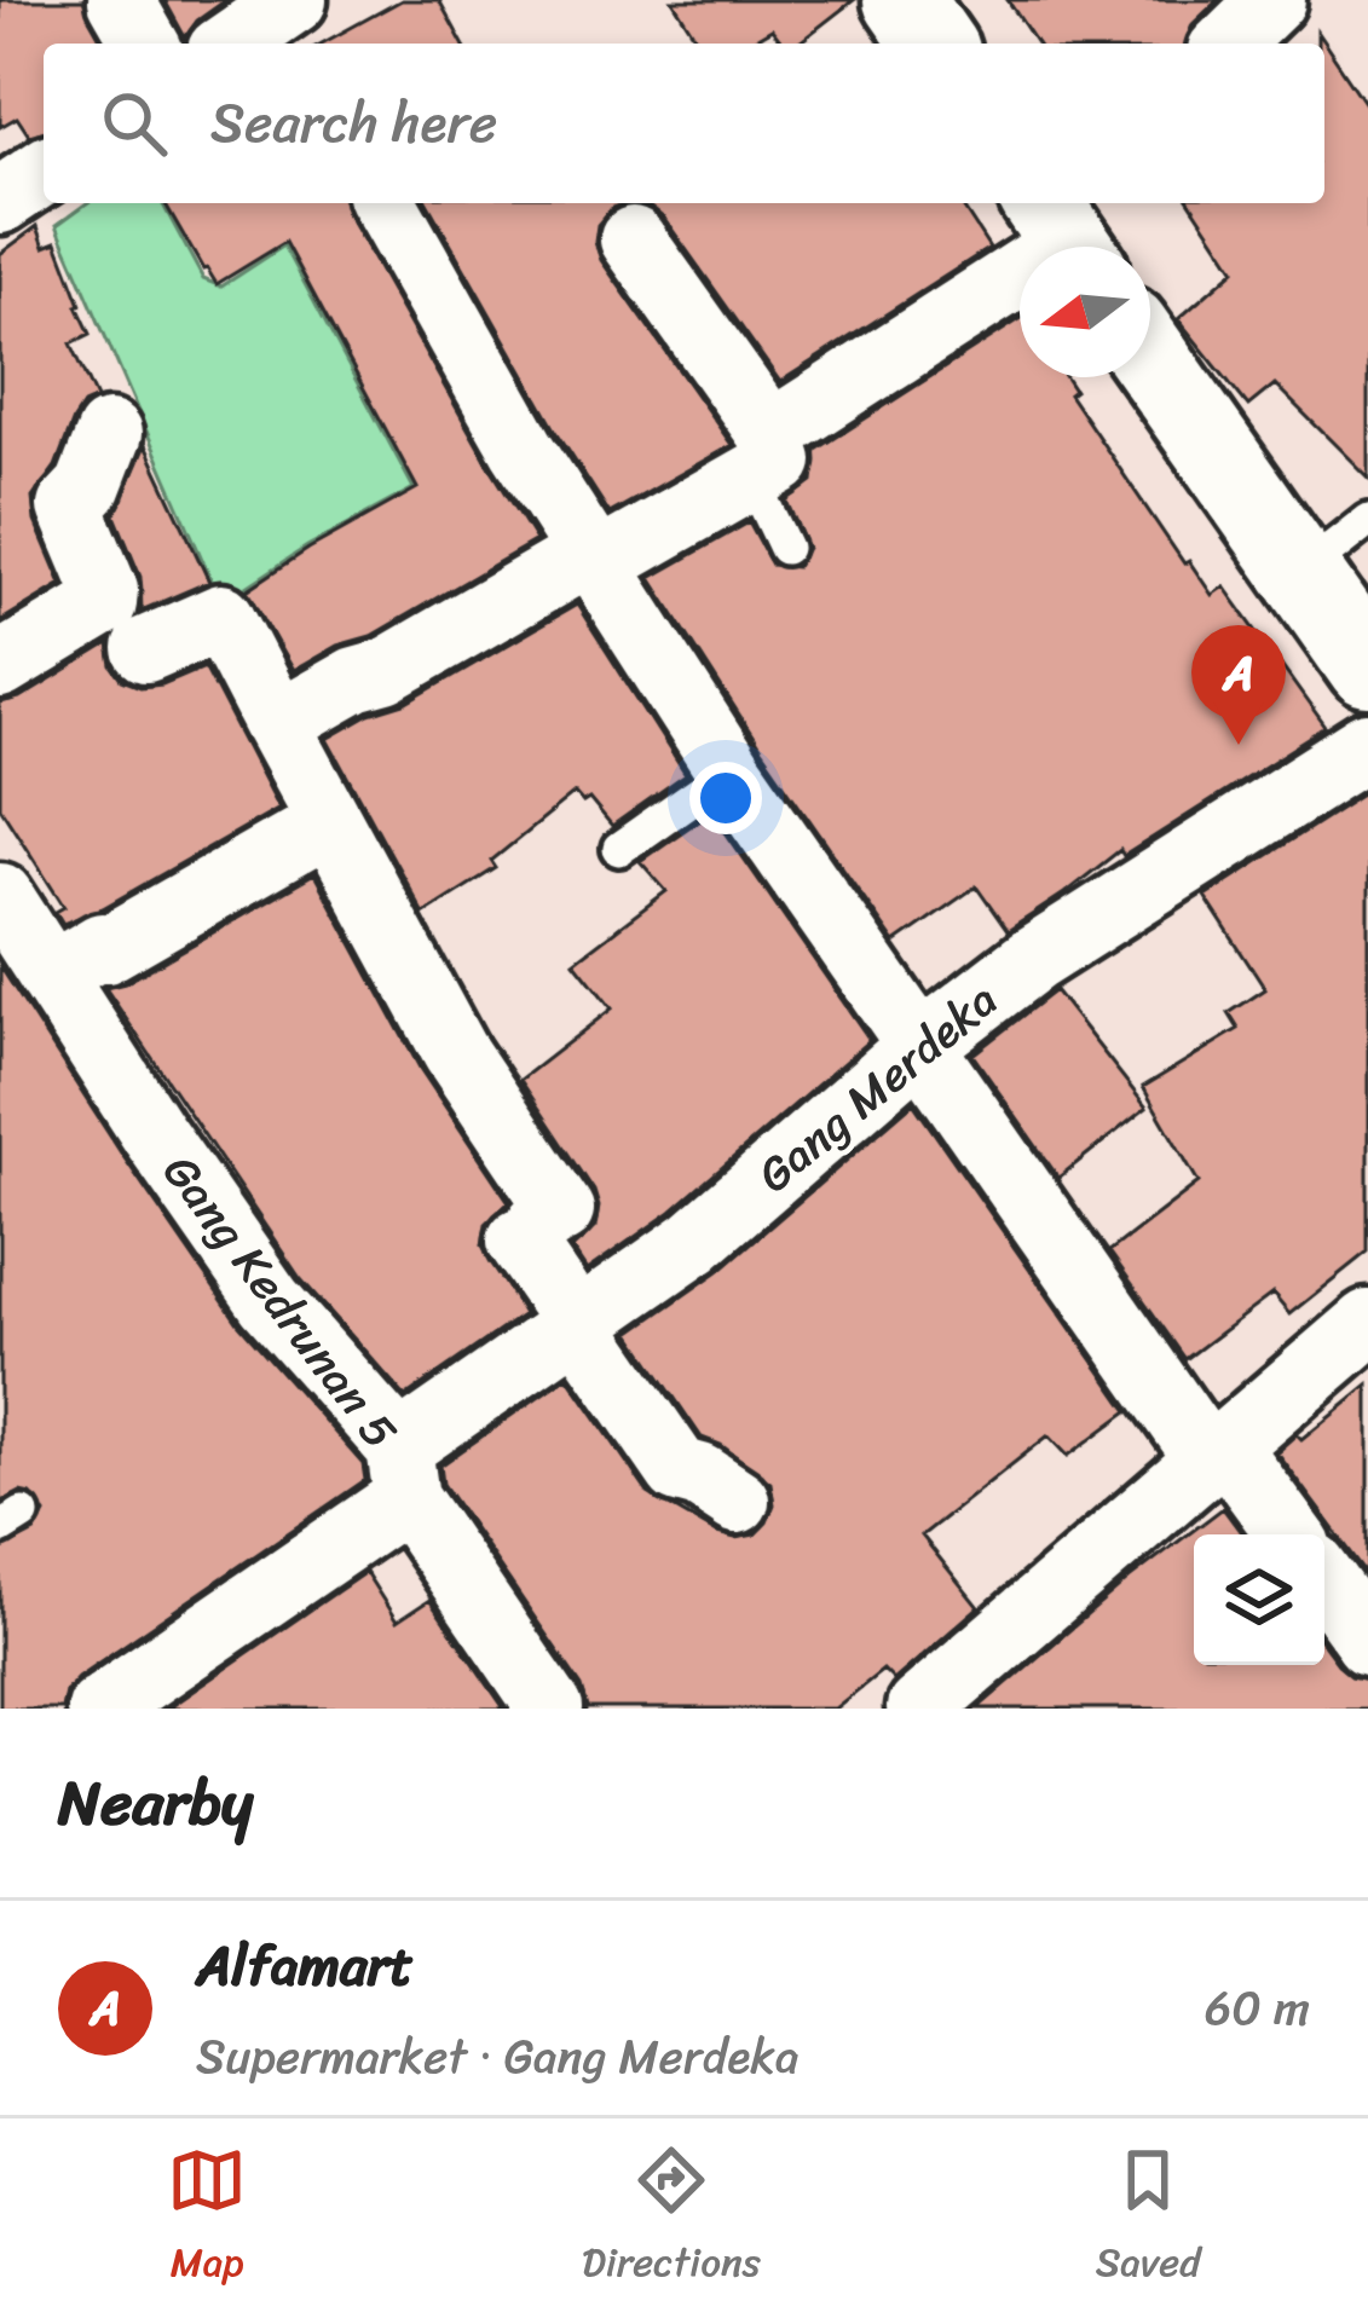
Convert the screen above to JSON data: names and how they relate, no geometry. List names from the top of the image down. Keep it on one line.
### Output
{"streets":{"street":["Gang Merdeka","Gang Kedrunan 5"]},"crossings":[["Gang Merdeka","Gang Kedrunan 5"]],"north":"left","page":{"search":"Search here","pins":"A","heading":"Nearby","list":[{"mark":"A","name":"Alfamart","note":"Supermarket · Gang Merdeka","value":"60 m"}],"nav":["Map","Directions","Saved"]}}
